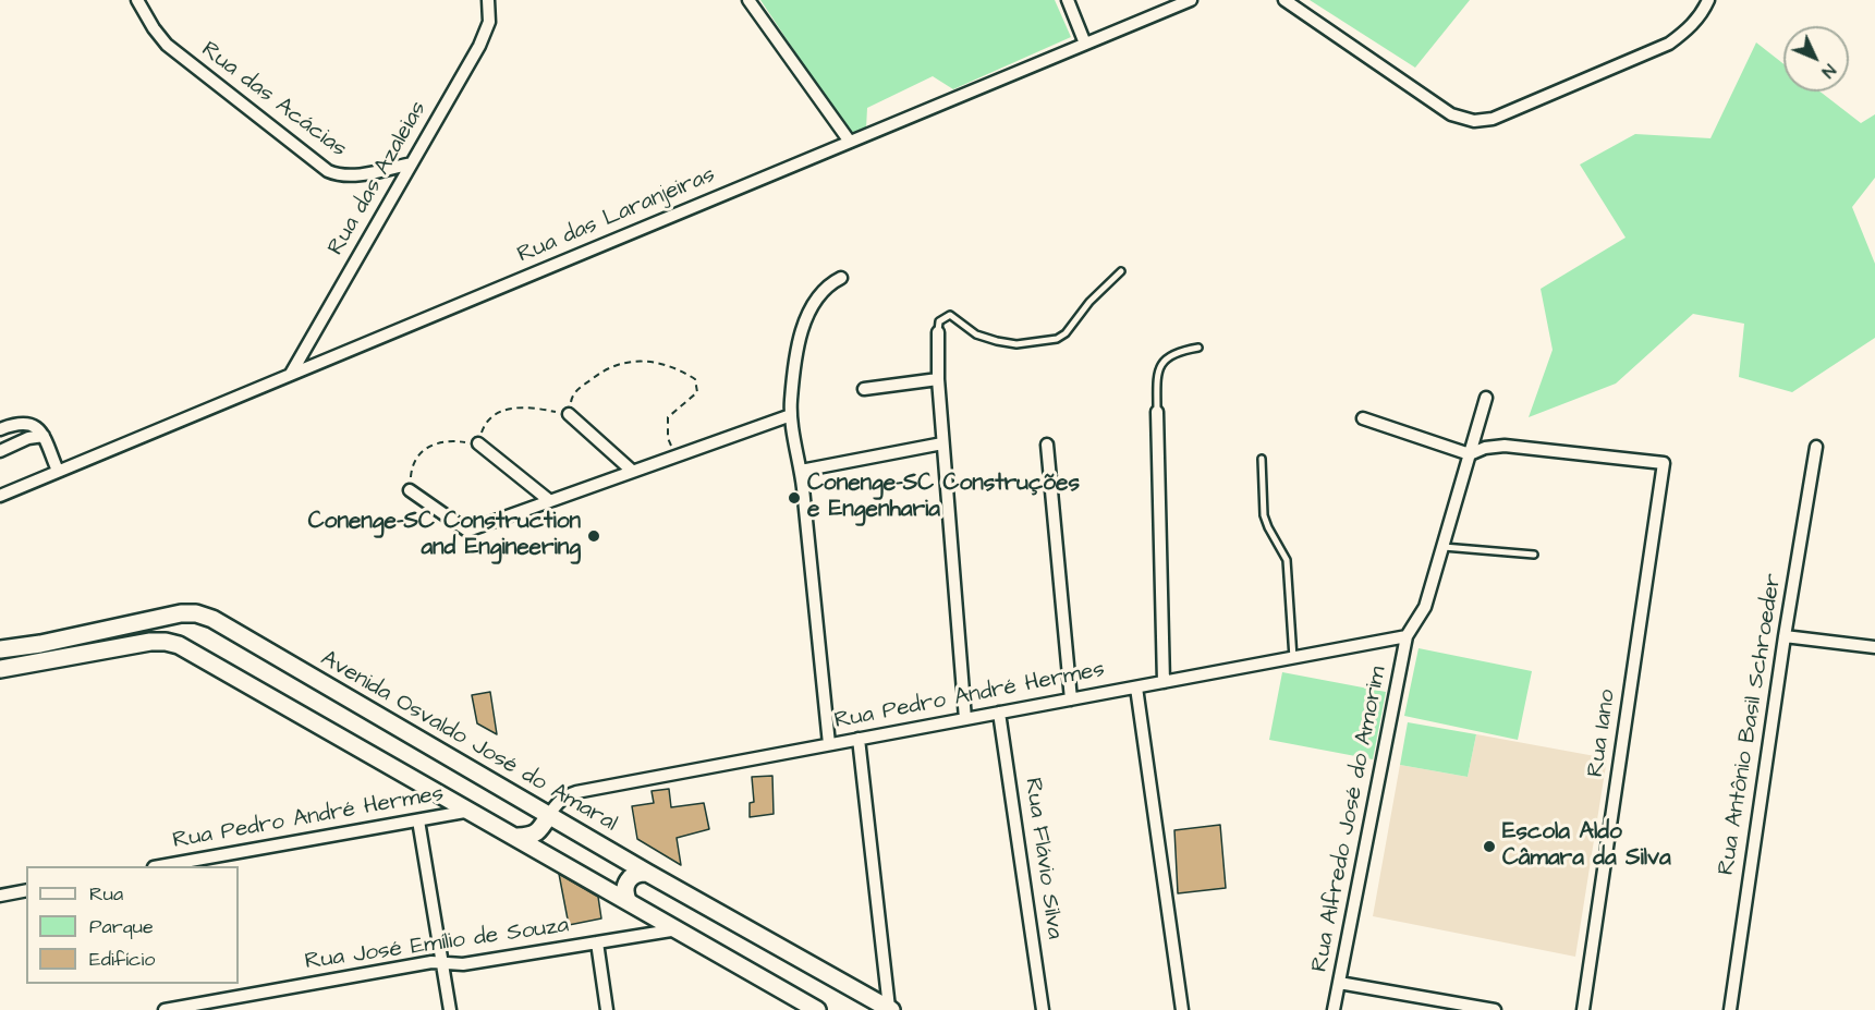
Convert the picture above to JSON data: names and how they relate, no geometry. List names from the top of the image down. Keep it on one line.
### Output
{"streets":{"main road":["Avenida Osvaldo José do Amaral"],"street":["Rua das Acácias","Rua das Azaleias","Rua das Laranjeiras","Rua Pedro André Hermes","Rua Antônio Basil Schroeder","Rua Iano","Rua Alfredo José do Amorim","Rua Flávio Silva","Rua José Emílio de Souza"]},"crossings":[["Rua das Acácias","Rua das Azaleias"],["Rua das Azaleias","Rua das Laranjeiras"],["Rua Pedro André Hermes","Avenida Osvaldo José do Amaral"],["Rua Pedro André Hermes","Rua Alfredo José do Amorim"],["Rua Pedro André Hermes","Rua Flávio Silva"]],"places":["Conenge-SC Construções e Engenharia","Conenge-SC Construction and Engineering","Escola Aldo Câmara da Silva"],"legend":["Rua","Parque","Edifício"],"north":"bottom right"}
